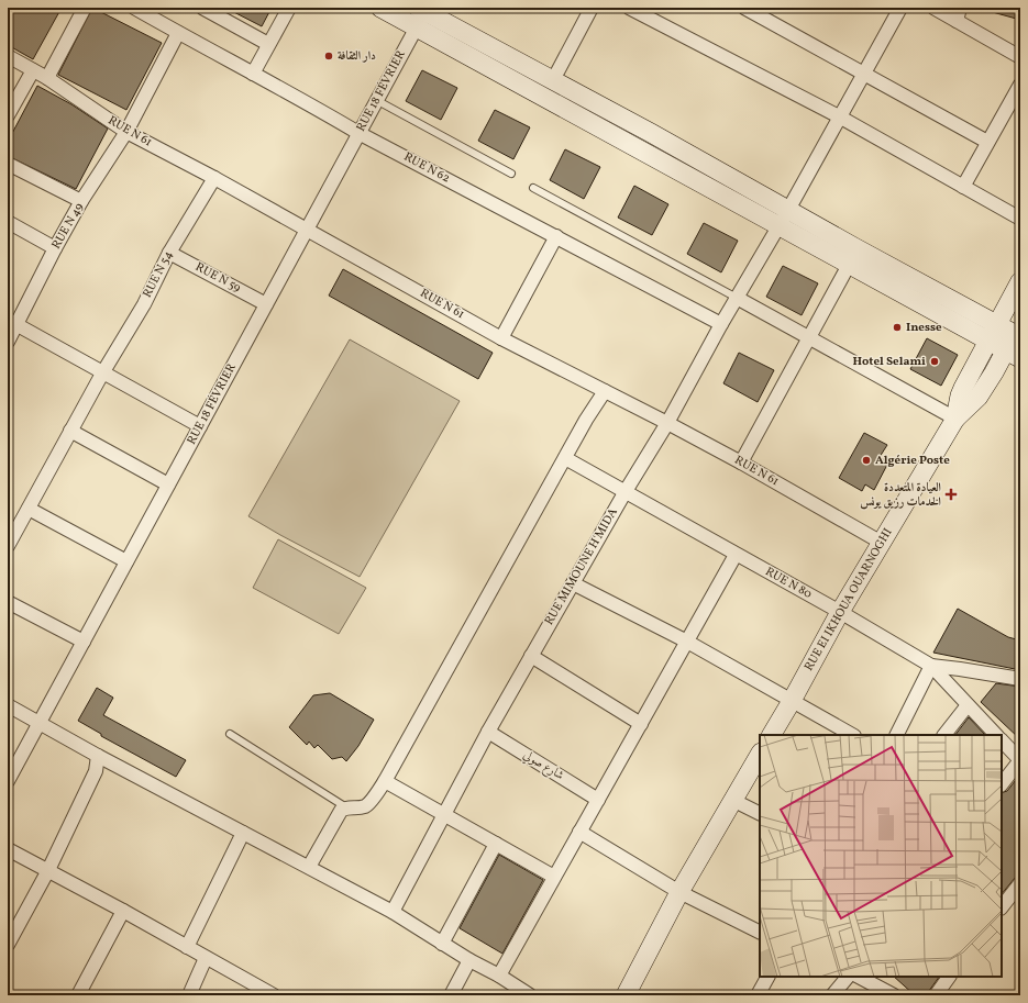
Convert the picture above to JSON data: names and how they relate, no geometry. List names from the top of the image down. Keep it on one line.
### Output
{"streets":{"main road":["RUE EI IKHOUA OUARNOGHI"],"street":["RUE 18 FÉVRIER","RUE N 61","RUE N 62","RUE N 49","RUE N 54","RUE N 59","RUE MIMOUNE H'MIDA","RUE N 80","شارع صولي"]},"crossings":[["RUE 18 FÉVRIER","RUE N 61"],["RUE 18 FÉVRIER","RUE N 62"],["RUE 18 FÉVRIER","RUE N 59"],["RUE N 61","RUE N 49"],["RUE N 61","RUE N 54"],["RUE N 61","RUE MIMOUNE H'MIDA"],["RUE N 61","RUE EI IKHOUA OUARNOGHI"],["RUE N 62","RUE N 49"],["RUE N 62","RUE MIMOUNE H'MIDA"],["RUE N 54","RUE N 59"],["RUE MIMOUNE H'MIDA","RUE N 80"],["RUE MIMOUNE H'MIDA","شارع صولي"],["RUE N 80","RUE EI IKHOUA OUARNOGHI"]],"places":{"other":["دار الثقافة","Inesse","Hotel Selami","Algérie Poste"],"health":["العيادة المتعددة الخدمات رزيق يونس"]}}
